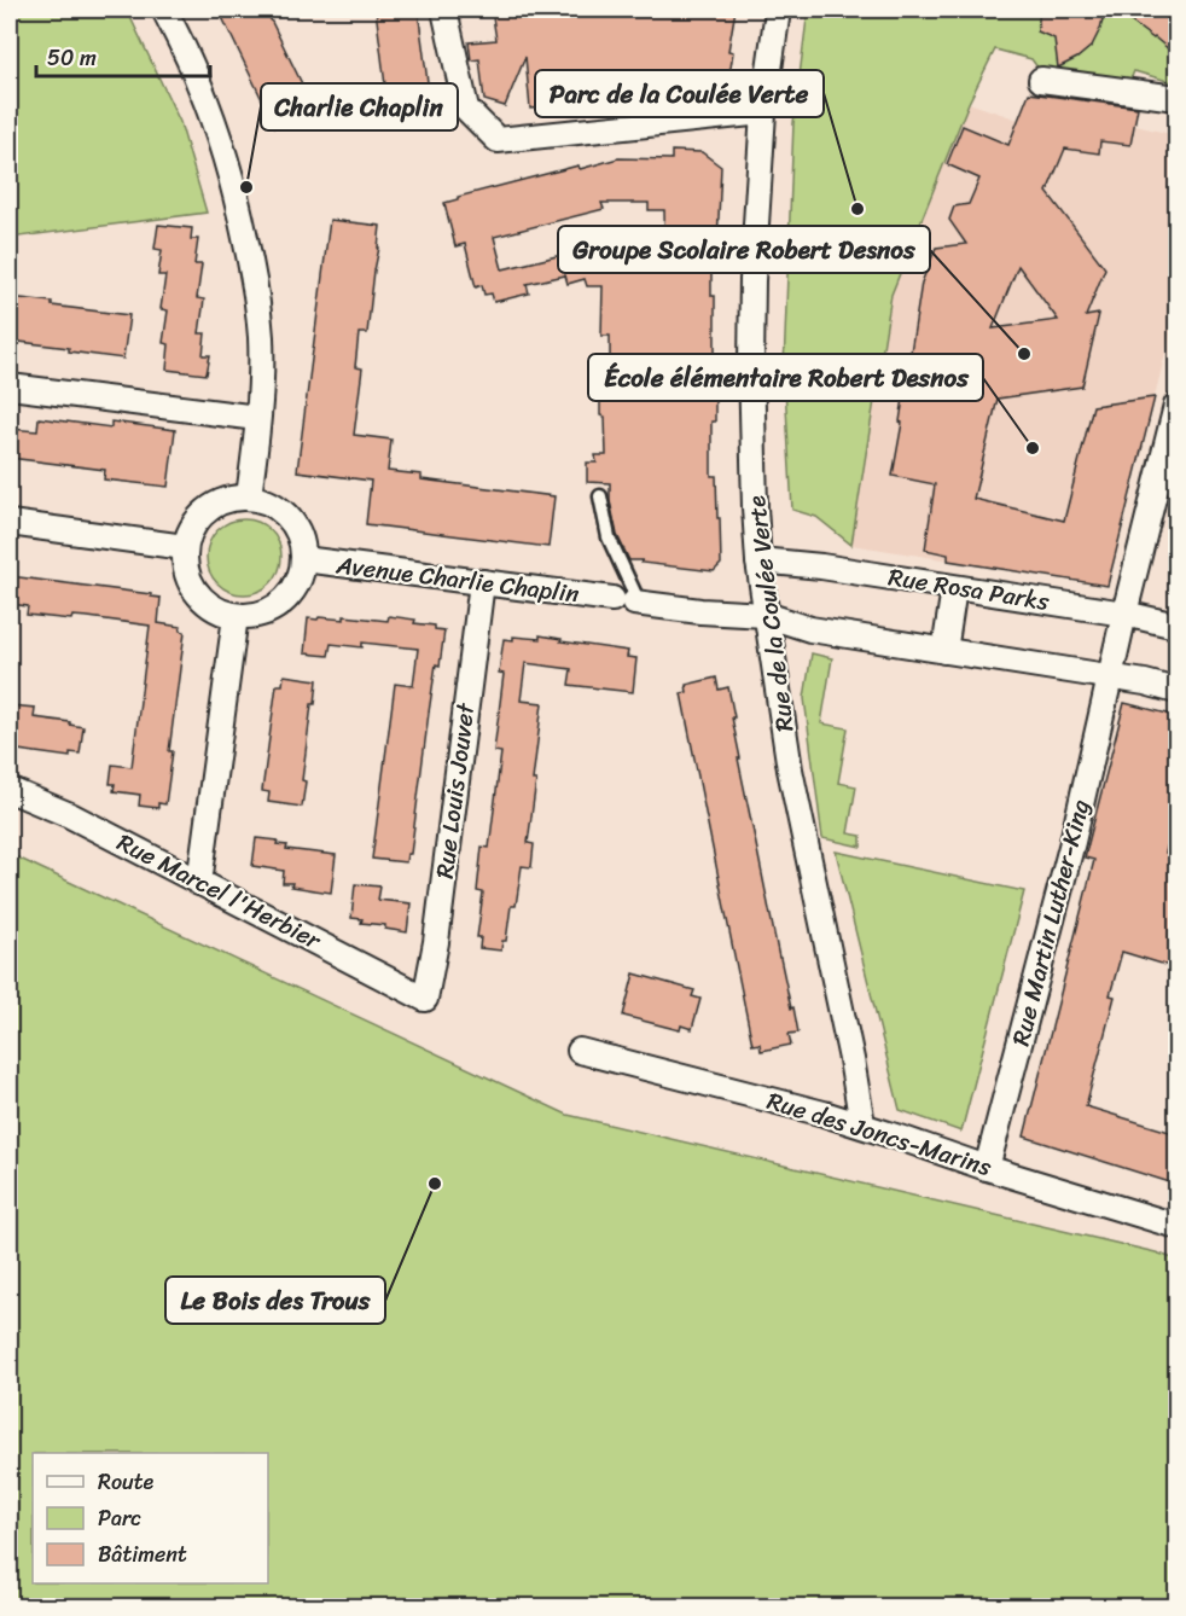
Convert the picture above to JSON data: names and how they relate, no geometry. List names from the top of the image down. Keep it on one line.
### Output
{"streets":{"street":["Avenue Charlie Chaplin","Rue Rosa Parks","Rue de la Coulée Verte","Rue Louis Jouvet","Rue Marcel l'Herbier","Rue Martin Luther-King","Rue des Joncs-Marins"]},"crossings":[["Avenue Charlie Chaplin","Rue de la Coulée Verte"],["Avenue Charlie Chaplin","Rue Louis Jouvet"],["Rue Rosa Parks","Rue de la Coulée Verte"],["Rue Rosa Parks","Rue Martin Luther-King"],["Rue de la Coulée Verte","Rue des Joncs-Marins"],["Rue Louis Jouvet","Rue Marcel l'Herbier"],["Rue Martin Luther-King","Rue des Joncs-Marins"]],"places":["Charlie Chaplin","Parc de la Coulée Verte","Groupe Scolaire Robert Desnos","École élémentaire Robert Desnos","Le Bois des Trous"],"legend":["Route","Parc","Bâtiment"],"scale_bar":"50 m"}
